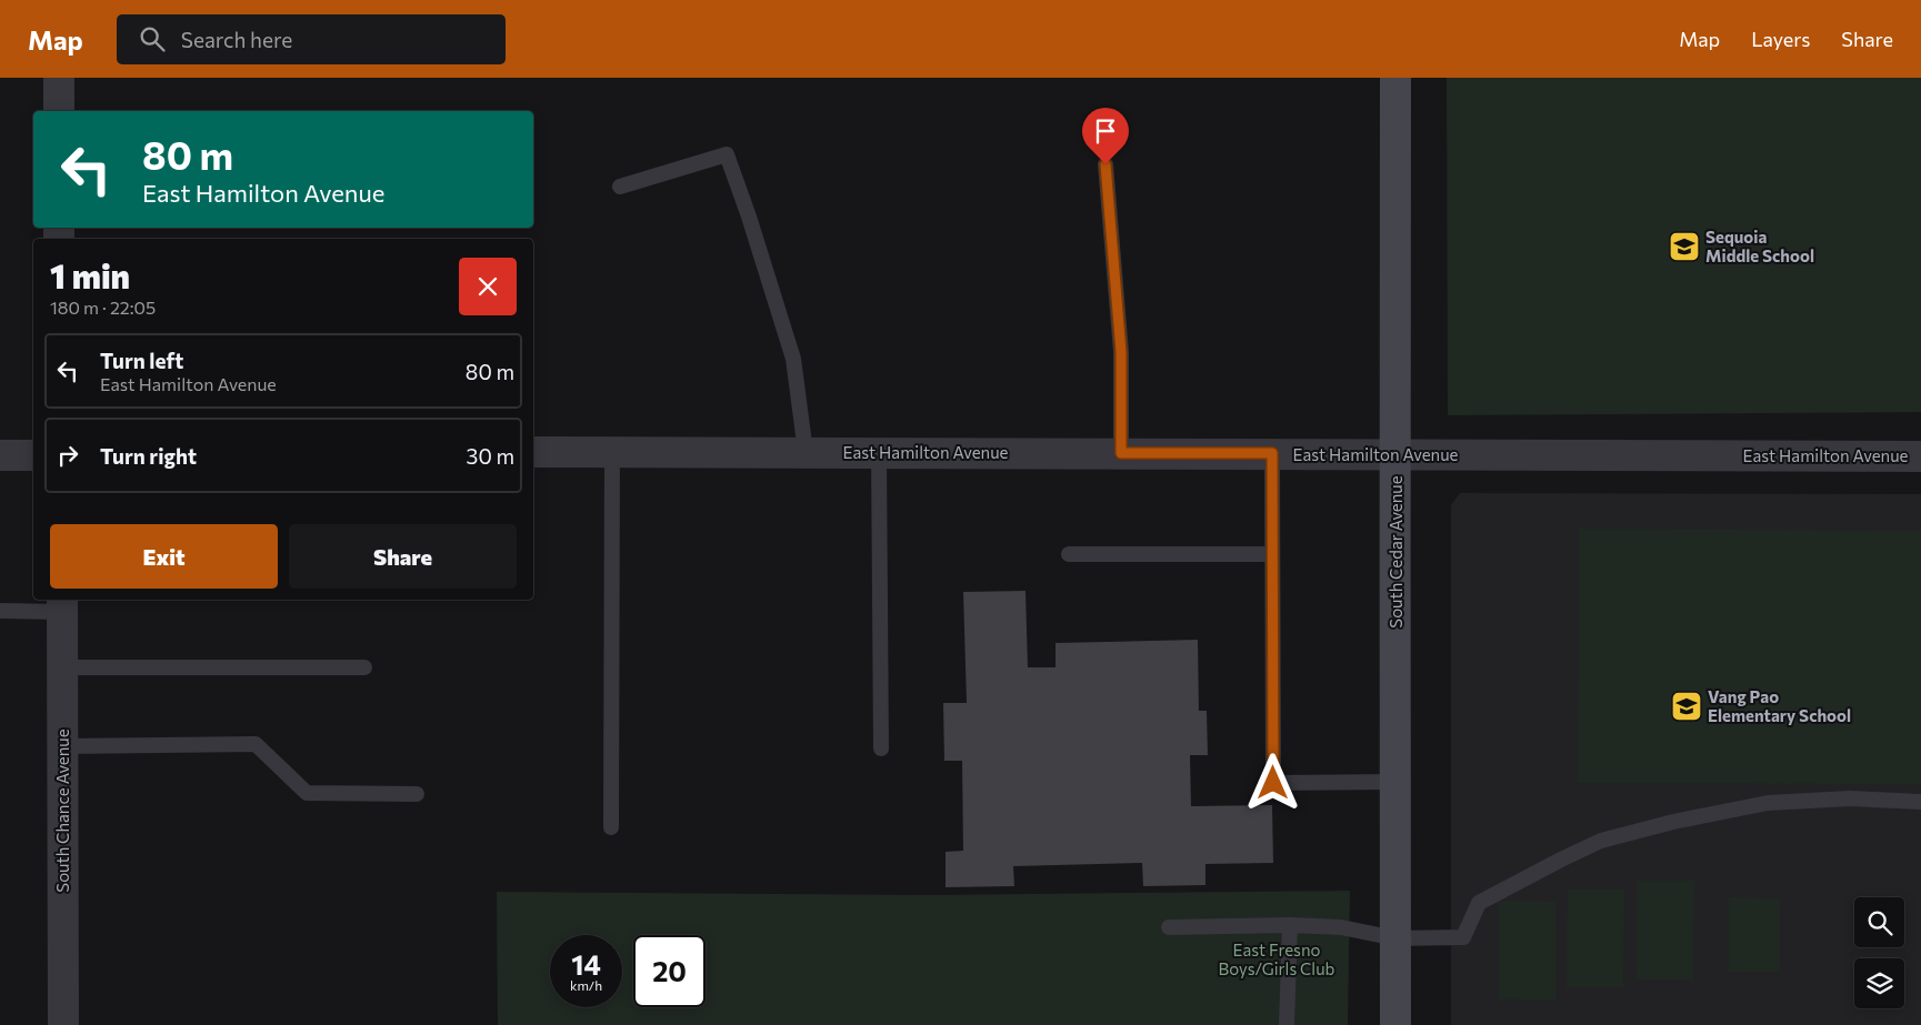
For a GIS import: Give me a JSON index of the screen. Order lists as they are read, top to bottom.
{
  "streets": {
    "main road": ["South Cedar Avenue"],
    "street": ["East Hamilton Avenue", "South Chance Avenue"]
  },
  "crossings": [
    ["East Hamilton Avenue", "South Cedar Avenue"]
  ],
  "parks": ["East Fresno Boys/Girls Club"],
  "places": {
    "school or university": ["Sequoia Middle School", "Vang Pao Elementary School"]
  },
  "page": {
    "header": "Map",
    "search": "Search here",
    "nav": ["Map", "Layers", "Share"],
    "turn": ["80 m", "East Hamilton Avenue"],
    "heading": ["1 min", "180 m · 22:05"],
    "list": [
      {
        "name": "Turn left",
        "note": "East Hamilton Avenue",
        "value": "80 m"
      },
      {
        "name": "Turn right",
        "value": "30 m"
      }
    ],
    "buttons": ["Exit", "Share"],
    "speed": "14 km/h",
    "limit": "20"
  }
}
